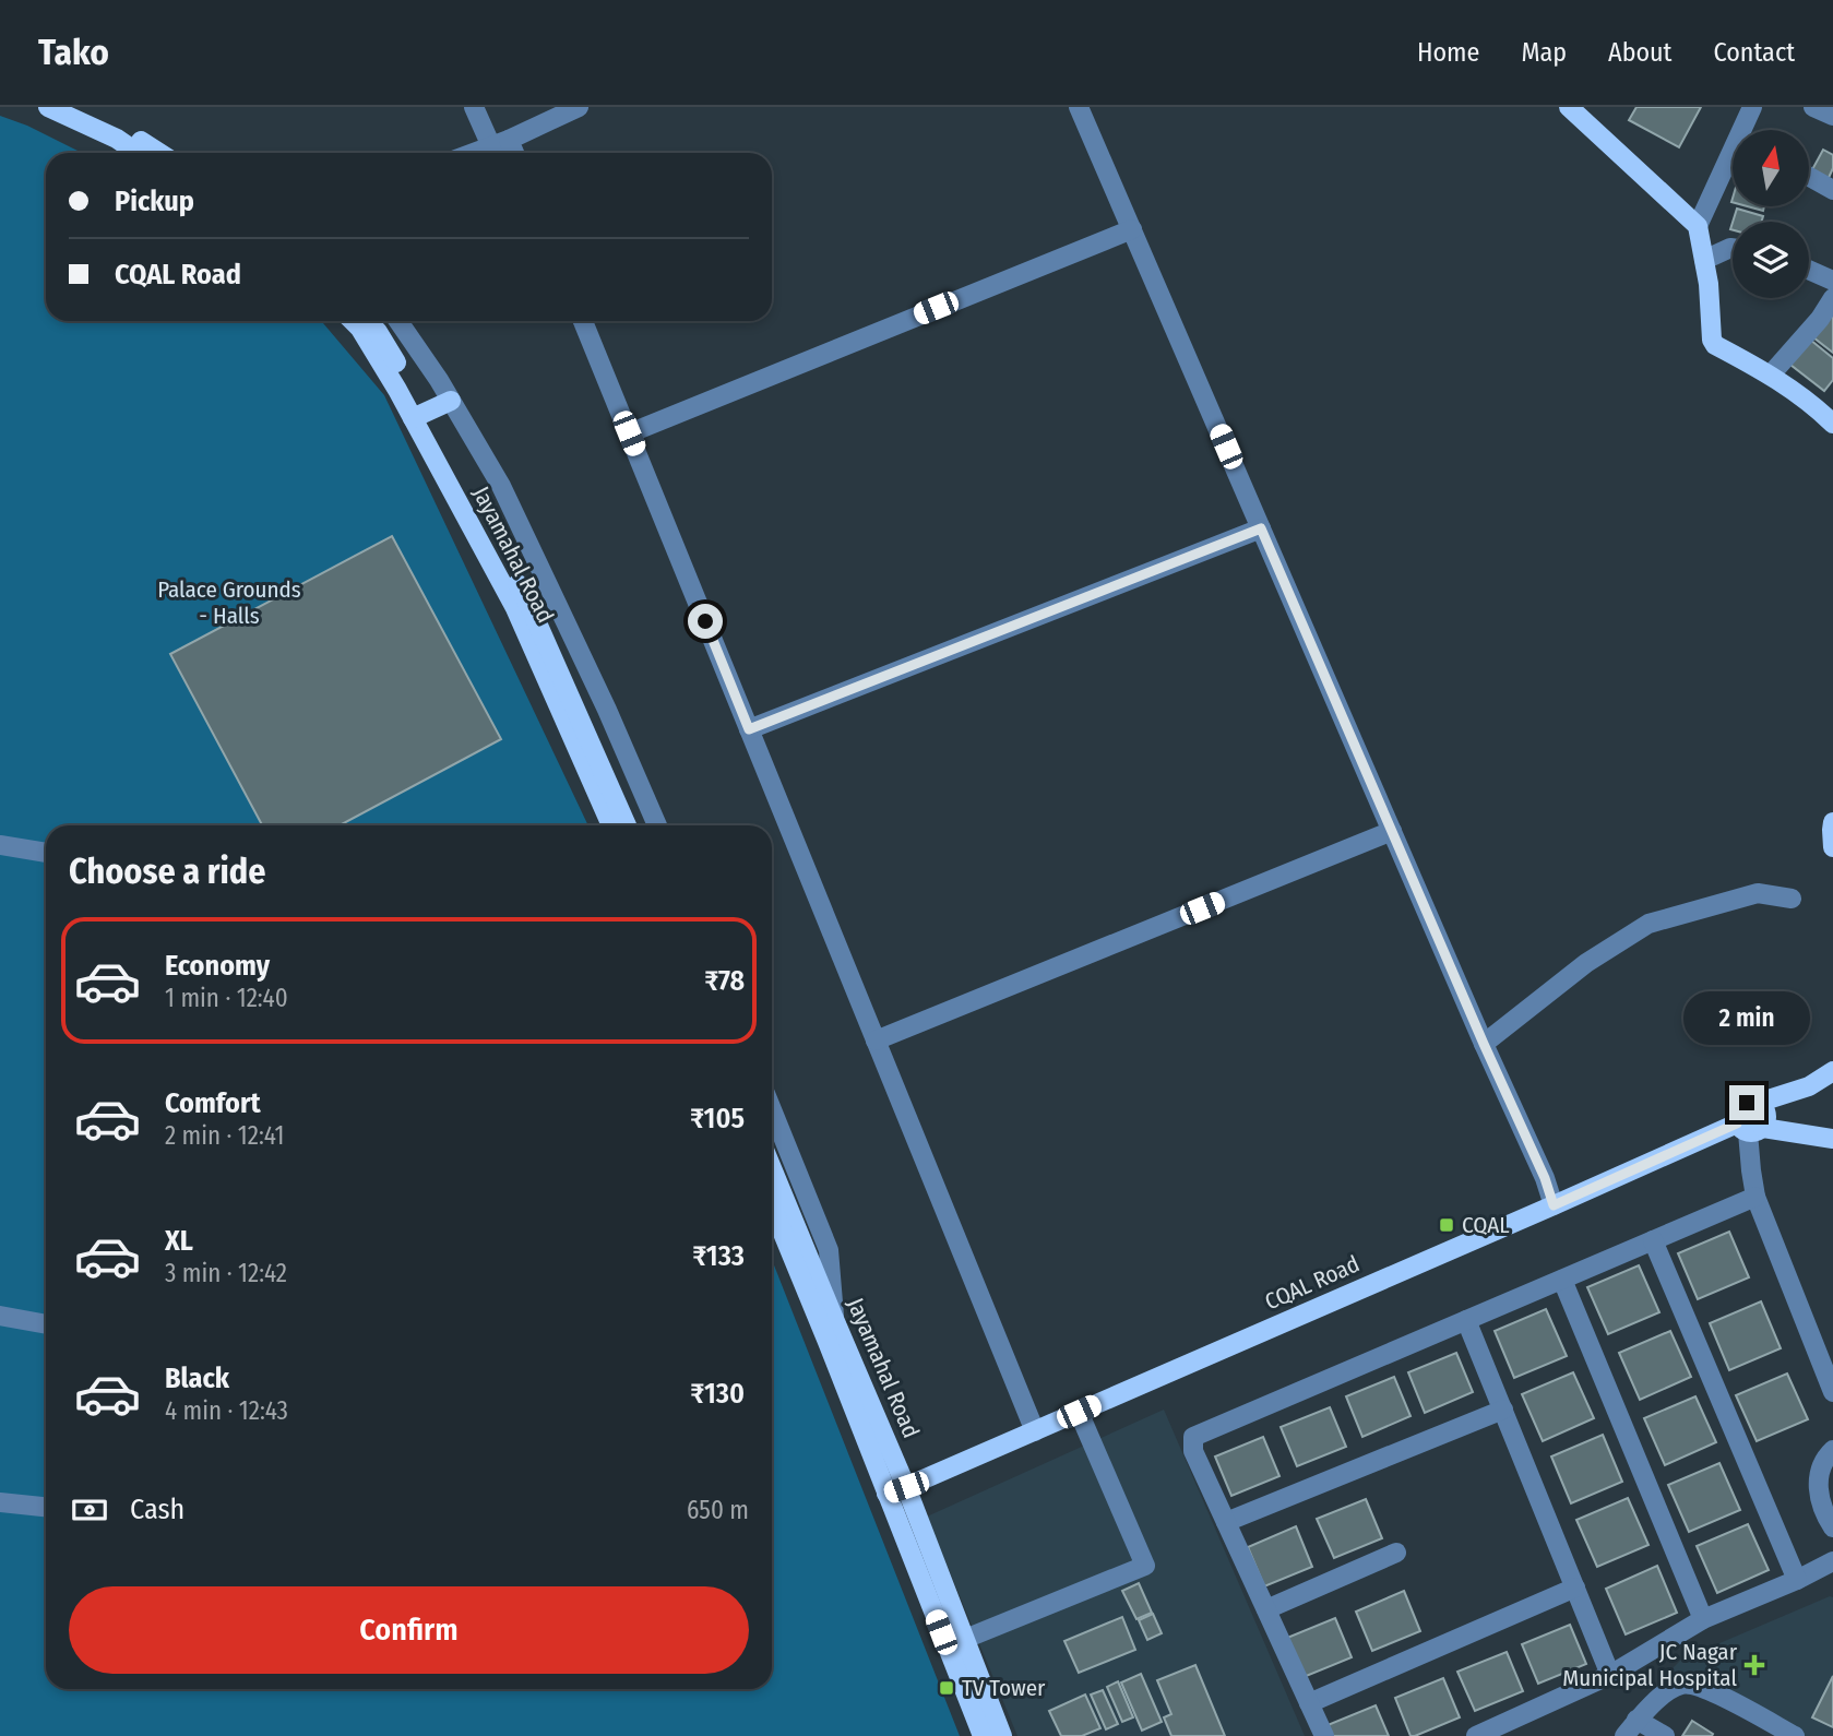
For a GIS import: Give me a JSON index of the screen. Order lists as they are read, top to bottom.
{
  "streets": {
    "main road": ["Jayamahal Road", "CQAL Road"]
  },
  "crossings": [
    ["Jayamahal Road", "CQAL Road"]
  ],
  "parks": ["Palace Grounds - Halls"],
  "places": {
    "transit": ["CQAL", "TV Tower"],
    "health": ["JC Nagar Municipal Hospital"]
  },
  "north": "top",
  "page": {
    "header": "Tako",
    "nav": [
      "Home",
      "Map",
      "About",
      "Contact"
    ],
    "banner": ["Pickup", "CQAL Road"],
    "heading": "Choose a ride",
    "list": [
      {
        "name": "Economy",
        "note": "1 min · 12:40",
        "value": "₹78"
      },
      {
        "name": "Comfort",
        "note": "2 min · 12:41",
        "value": "₹105"
      },
      {
        "name": "XL",
        "note": "3 min · 12:42",
        "value": "₹133"
      },
      {
        "name": "Black",
        "note": "4 min · 12:43",
        "value": "₹130"
      }
    ],
    "bubble": "2 min",
    "pay": ["Cash", "650 m"],
    "buttons": "Confirm"
  }
}
